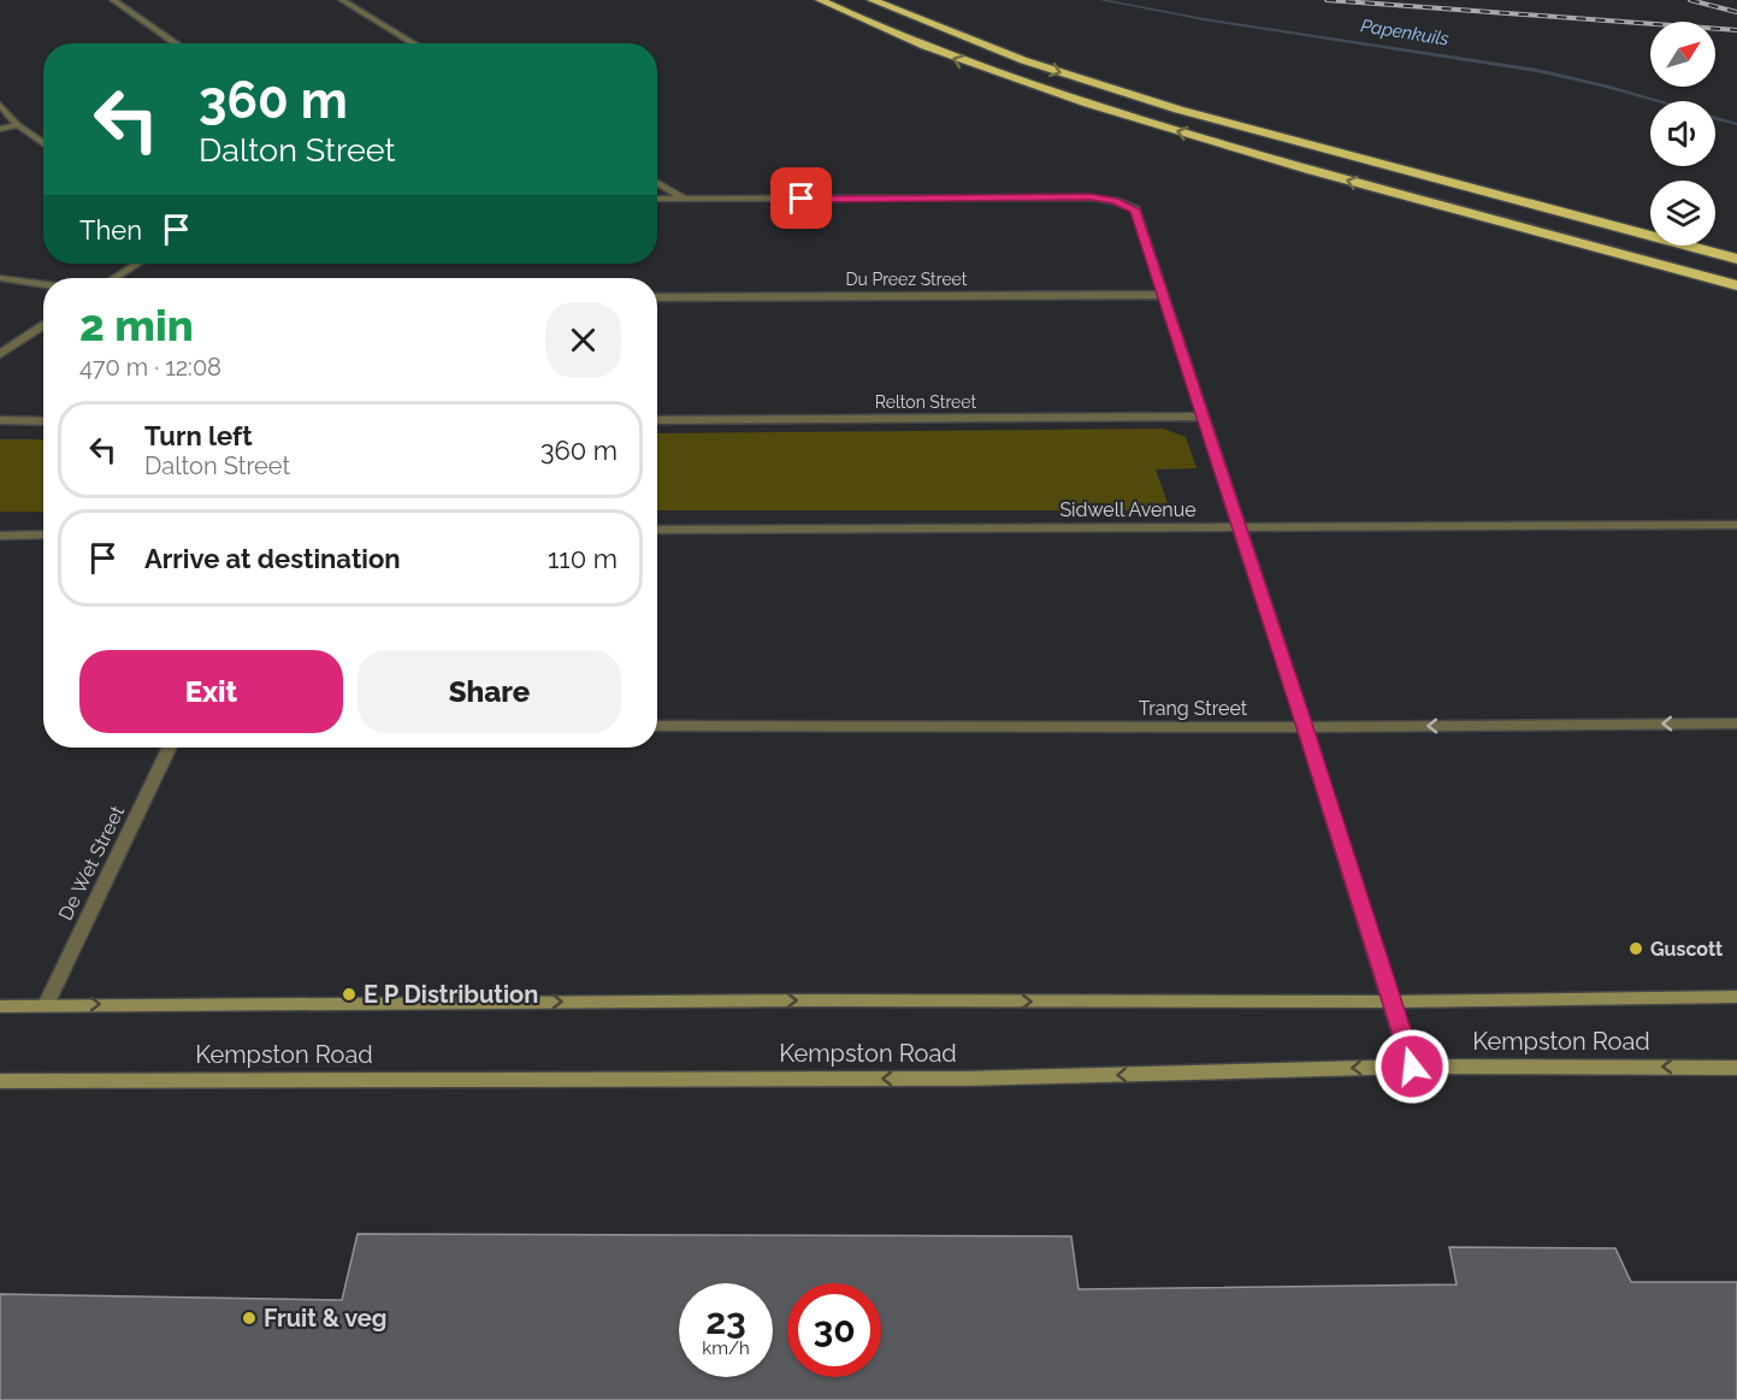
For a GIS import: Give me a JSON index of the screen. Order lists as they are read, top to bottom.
{
  "streets": {
    "main road": ["Kempston Road"],
    "street": [
      "Du Preez Street",
      "Relton Street",
      "Sidwell Avenue",
      "Trang Street",
      "De Wet Street"
    ]
  },
  "crossings": [
    ["De Wet Street", "Kempston Road"]
  ],
  "one_way": ["Trang Street"],
  "water": ["Papenkuils"],
  "places": ["Guscott", "E P Distribution", "Fruit & veg"],
  "north": "top right",
  "page": {
    "turn": ["360 m", "Dalton Street"],
    "then": "Then",
    "heading": ["2 min", "470 m · 12:08"],
    "list": [
      {
        "name": "Turn left",
        "note": "Dalton Street",
        "value": "360 m"
      },
      {
        "name": "Arrive at destination",
        "value": "110 m"
      }
    ],
    "buttons": ["Exit", "Share"],
    "speed": "23 km/h",
    "limit": "30"
  }
}
